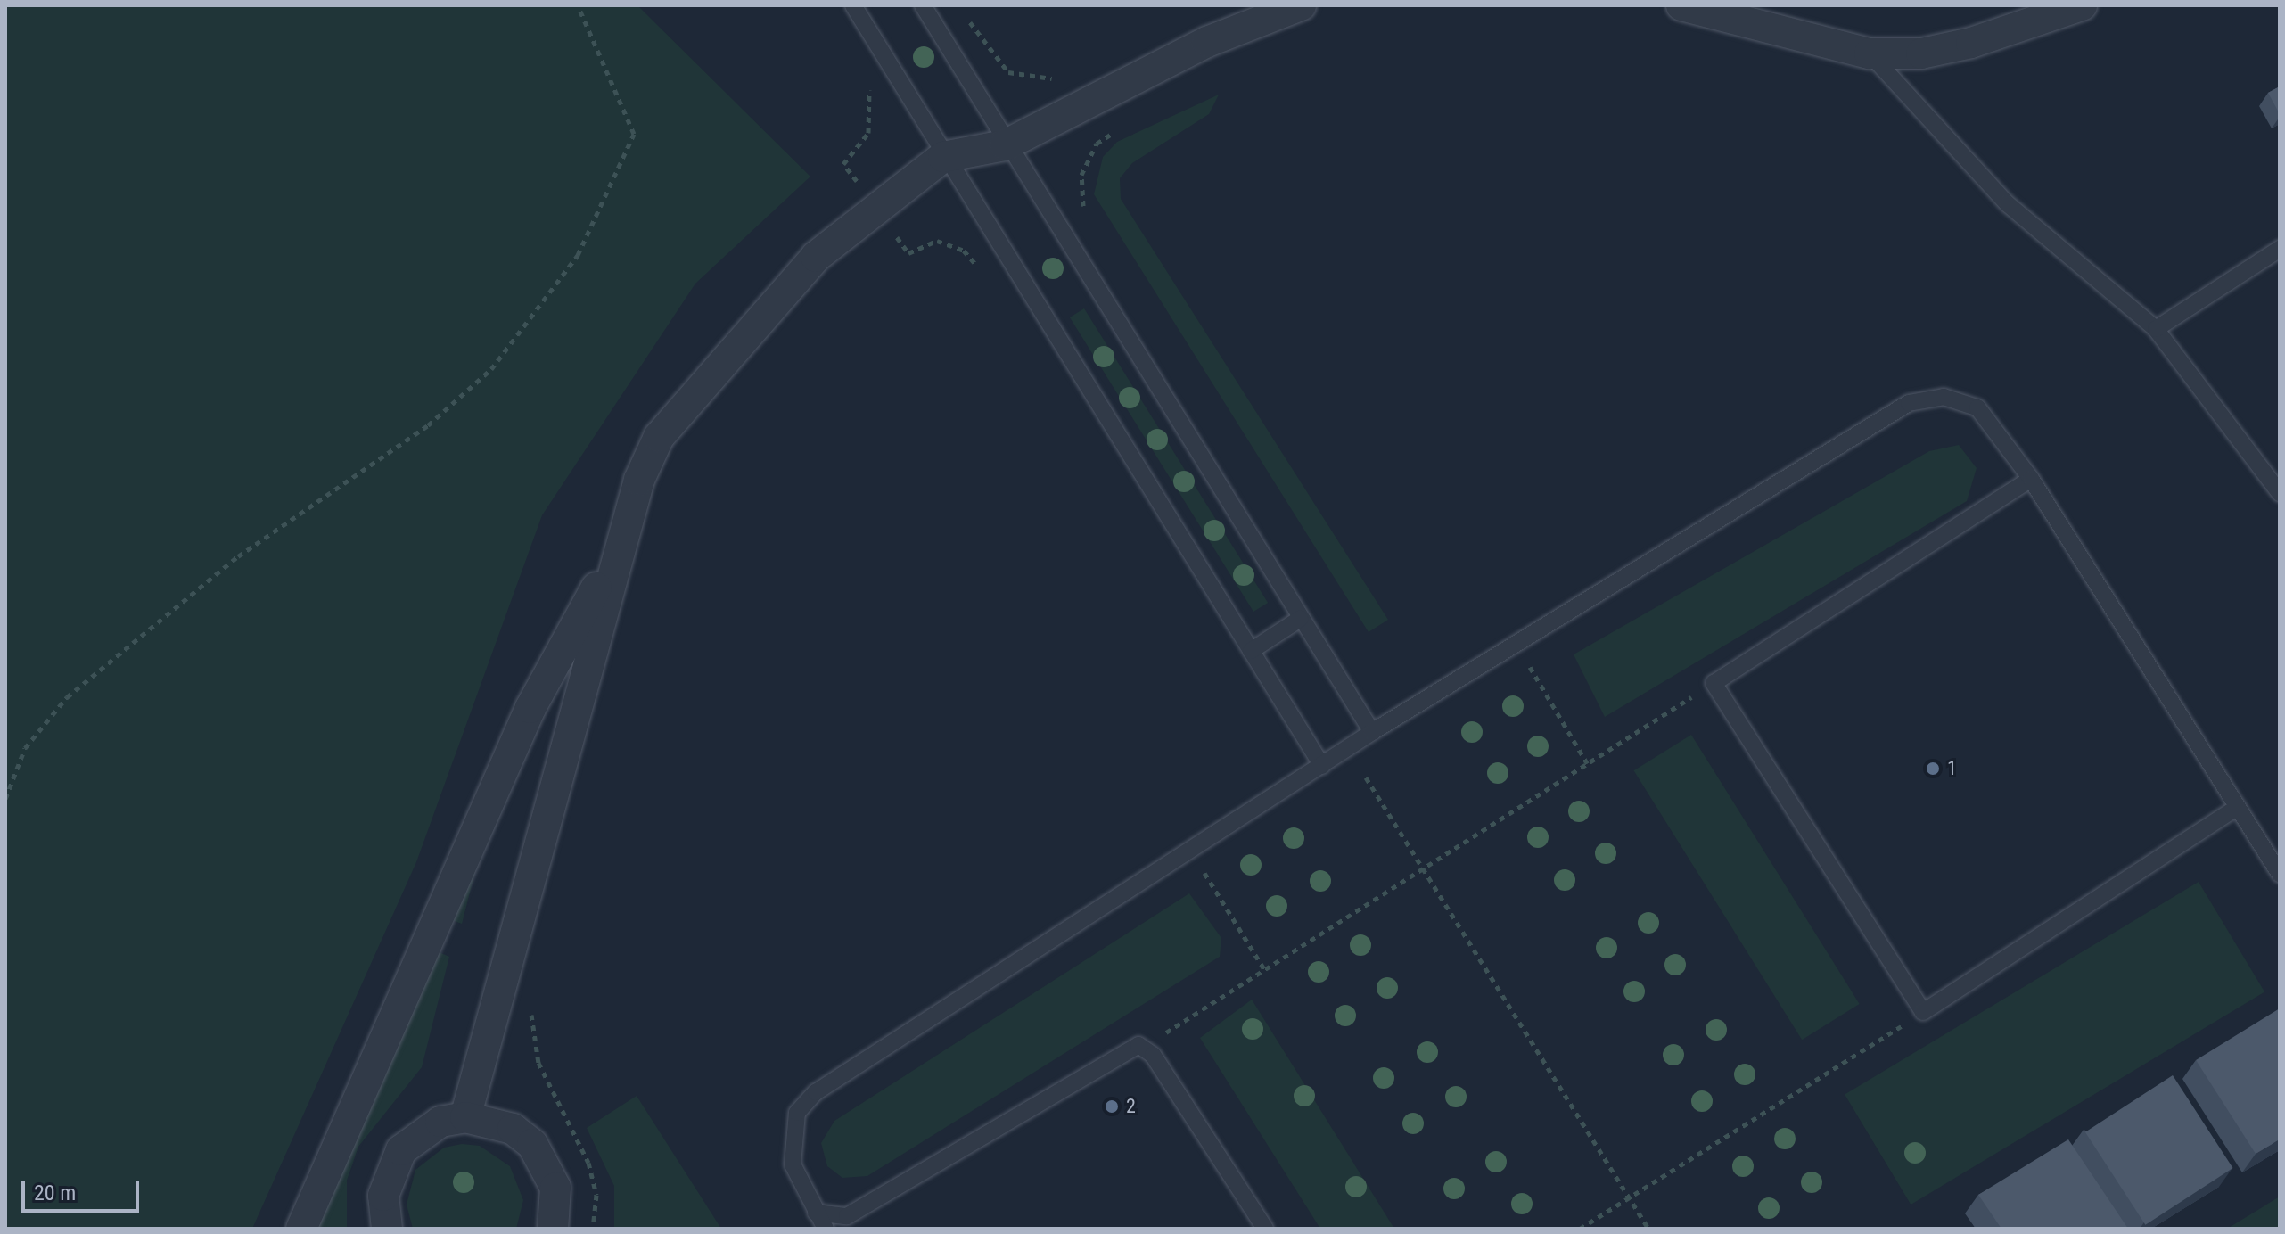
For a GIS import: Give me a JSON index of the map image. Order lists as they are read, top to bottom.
{
  "places": ["1", "2"],
  "scale_bar": "20 m"
}
